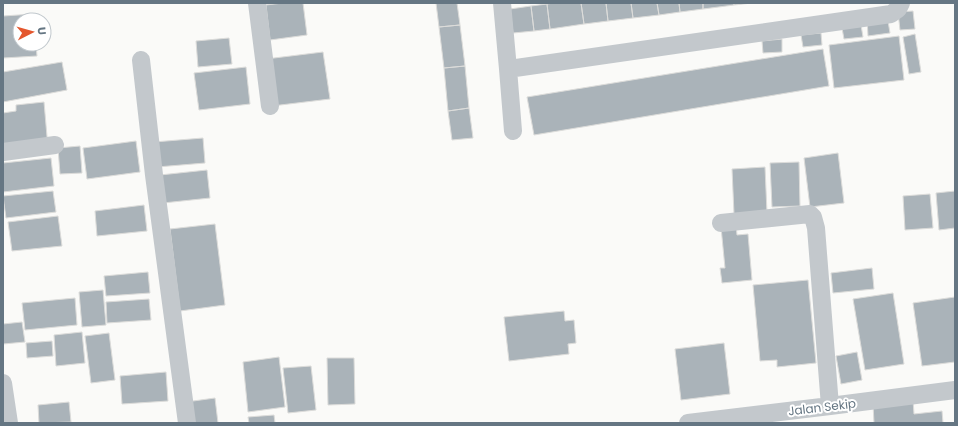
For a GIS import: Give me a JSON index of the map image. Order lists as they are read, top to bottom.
{
  "streets": {
    "street": ["Jalan Sekip"]
  },
  "north": "right"
}
